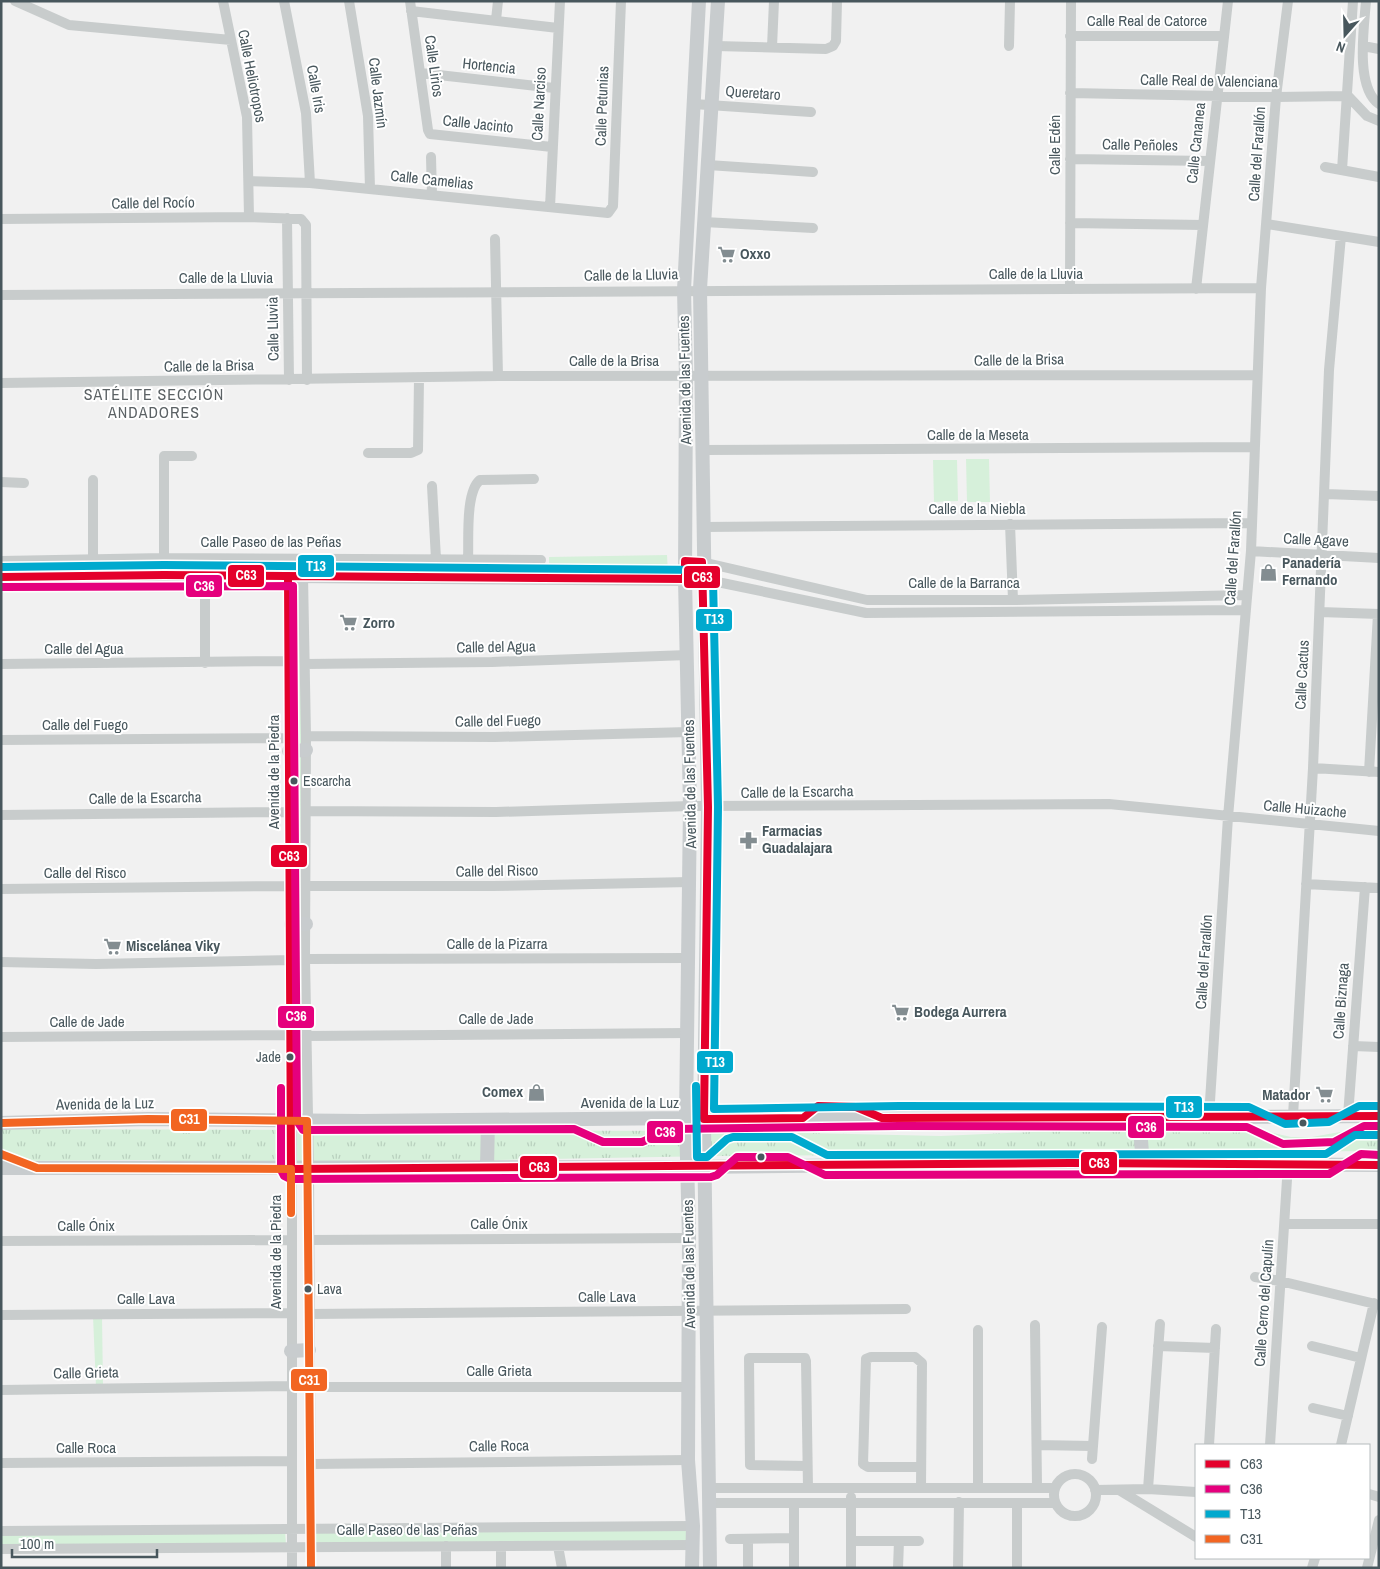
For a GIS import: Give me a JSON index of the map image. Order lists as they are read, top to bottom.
{
  "streets": {
    "main road": ["Avenida de las Fuentes", "Calle de la Barranca", "Avenida de la Luz"],
    "street": [
      "Calle Real de Catorce",
      "Calle Lirios",
      "Hortencia",
      "Calle Heliotropos",
      "Calle Real de Valenciana",
      "Calle Iris",
      "Calle Jazmín",
      "Queretaro",
      "Calle Narciso",
      "Calle Petunias",
      "Calle Jacinto",
      "Calle Cananea",
      "Calle Edén",
      "Calle Peñoles",
      "Calle del Farallón",
      "Calle Camelias",
      "Calle del Rocío",
      "Calle de la Lluvia",
      "Calle Lluvia",
      "Calle de la Brisa",
      "Calle de la Meseta",
      "Calle de la Niebla",
      "Calle Agave",
      "Calle Paseo de las Peñas",
      "Calle del Agua",
      "Calle Cactus",
      "Calle del Fuego",
      "Avenida de la Piedra",
      "Calle de la Escarcha",
      "Calle Huizache",
      "Calle del Risco",
      "Calle de la Pizarra",
      "Calle Biznaga",
      "Calle de Jade",
      "Calle Ónix",
      "Calle Lava",
      "Calle Cerro del Capulín",
      "Calle Grieta",
      "Calle Roca"
    ]
  },
  "crossings": [
    ["Calle Real de Catorce", "Calle Cananea"],
    ["Calle Real de Catorce", "Calle Edén"],
    ["Calle Lirios", "Hortencia"],
    ["Calle Lirios", "Calle Jacinto"],
    ["Hortencia", "Calle Narciso"],
    ["Calle Heliotropos", "Calle Camelias"],
    ["Calle Heliotropos", "Calle del Rocío"],
    ["Calle Real de Valenciana", "Calle Cananea"],
    ["Calle Real de Valenciana", "Calle Edén"],
    ["Calle Real de Valenciana", "Calle del Farallón"],
    ["Calle Iris", "Calle Camelias"],
    ["Calle Jazmín", "Calle Camelias"],
    ["Queretaro", "Avenida de las Fuentes"],
    ["Calle Narciso", "Calle Jacinto"],
    ["Calle Narciso", "Calle Camelias"],
    ["Calle Petunias", "Calle Camelias"],
    ["Calle Cananea", "Calle Peñoles"],
    ["Calle Cananea", "Calle de la Lluvia"],
    ["Calle Edén", "Calle Peñoles"],
    ["Calle Edén", "Calle de la Lluvia"],
    ["Calle del Farallón", "Calle de la Lluvia"],
    ["Calle del Farallón", "Calle de la Brisa"],
    ["Calle del Farallón", "Calle de la Meseta"],
    ["Calle del Farallón", "Calle de la Niebla"],
    ["Calle del Farallón", "Calle Agave"],
    ["Calle del Farallón", "Calle de la Barranca"],
    ["Calle del Farallón", "Calle de la Escarcha"],
    ["Calle del Farallón", "Calle Huizache"],
    ["Calle del Farallón", "Avenida de la Luz"],
    ["Calle del Rocío", "Calle de la Lluvia"],
    ["Calle del Rocío", "Calle Lluvia"],
    ["Calle de la Lluvia", "Calle Lluvia"],
    ["Calle de la Lluvia", "Avenida de las Fuentes"],
    ["Calle Lluvia", "Calle de la Brisa"],
    ["Calle de la Brisa", "Avenida de las Fuentes"],
    ["Avenida de las Fuentes", "Calle de la Meseta"],
    ["Avenida de las Fuentes", "Calle de la Niebla"],
    ["Avenida de las Fuentes", "Calle Paseo de las Peñas"],
    ["Avenida de las Fuentes", "Calle de la Barranca"],
    ["Avenida de las Fuentes", "Calle del Agua"],
    ["Avenida de las Fuentes", "Calle del Fuego"],
    ["Avenida de las Fuentes", "Calle de la Escarcha"],
    ["Avenida de las Fuentes", "Calle del Risco"],
    ["Avenida de las Fuentes", "Calle de la Pizarra"],
    ["Avenida de las Fuentes", "Calle de Jade"],
    ["Avenida de las Fuentes", "Avenida de la Luz"],
    ["Avenida de las Fuentes", "Calle Ónix"],
    ["Avenida de las Fuentes", "Calle Lava"],
    ["Avenida de las Fuentes", "Calle Grieta"],
    ["Avenida de las Fuentes", "Calle Roca"],
    ["Calle Agave", "Calle Cactus"],
    ["Calle Paseo de las Peñas", "Avenida de la Piedra"],
    ["Calle del Agua", "Avenida de la Piedra"],
    ["Calle Cactus", "Calle Huizache"],
    ["Calle Cactus", "Avenida de la Luz"],
    ["Calle del Fuego", "Avenida de la Piedra"],
    ["Avenida de la Piedra", "Calle de la Escarcha"],
    ["Avenida de la Piedra", "Calle del Risco"],
    ["Avenida de la Piedra", "Calle de Jade"],
    ["Avenida de la Piedra", "Avenida de la Luz"],
    ["Avenida de la Piedra", "Calle Ónix"],
    ["Avenida de la Piedra", "Calle Lava"],
    ["Avenida de la Piedra", "Calle Grieta"],
    ["Avenida de la Piedra", "Calle Roca"],
    ["Calle de la Escarcha", "Calle Huizache"],
    ["Calle Biznaga", "Avenida de la Luz"]
  ],
  "districts": ["SATÉLITE SECCIÓN ANDADORES"],
  "places": {
    "supermarket": [
      "Oxxo",
      "Zorro",
      "Miscelánea Viky",
      "Bodega Aurrera",
      "Matador"
    ],
    "shop": ["Panadería Fernando", "Comex"],
    "other": ["Escarcha", "Jade", "Lava"],
    "pharmacy": ["Farmacias Guadalajara"]
  },
  "lines": [
    "transit line C63",
    "transit line T13",
    "transit line C36",
    "transit line C31"
  ],
  "legend": [
    "C63",
    "C36",
    "T13",
    "C31"
  ],
  "scale_bar": "100 m",
  "north": "bottom"
}
